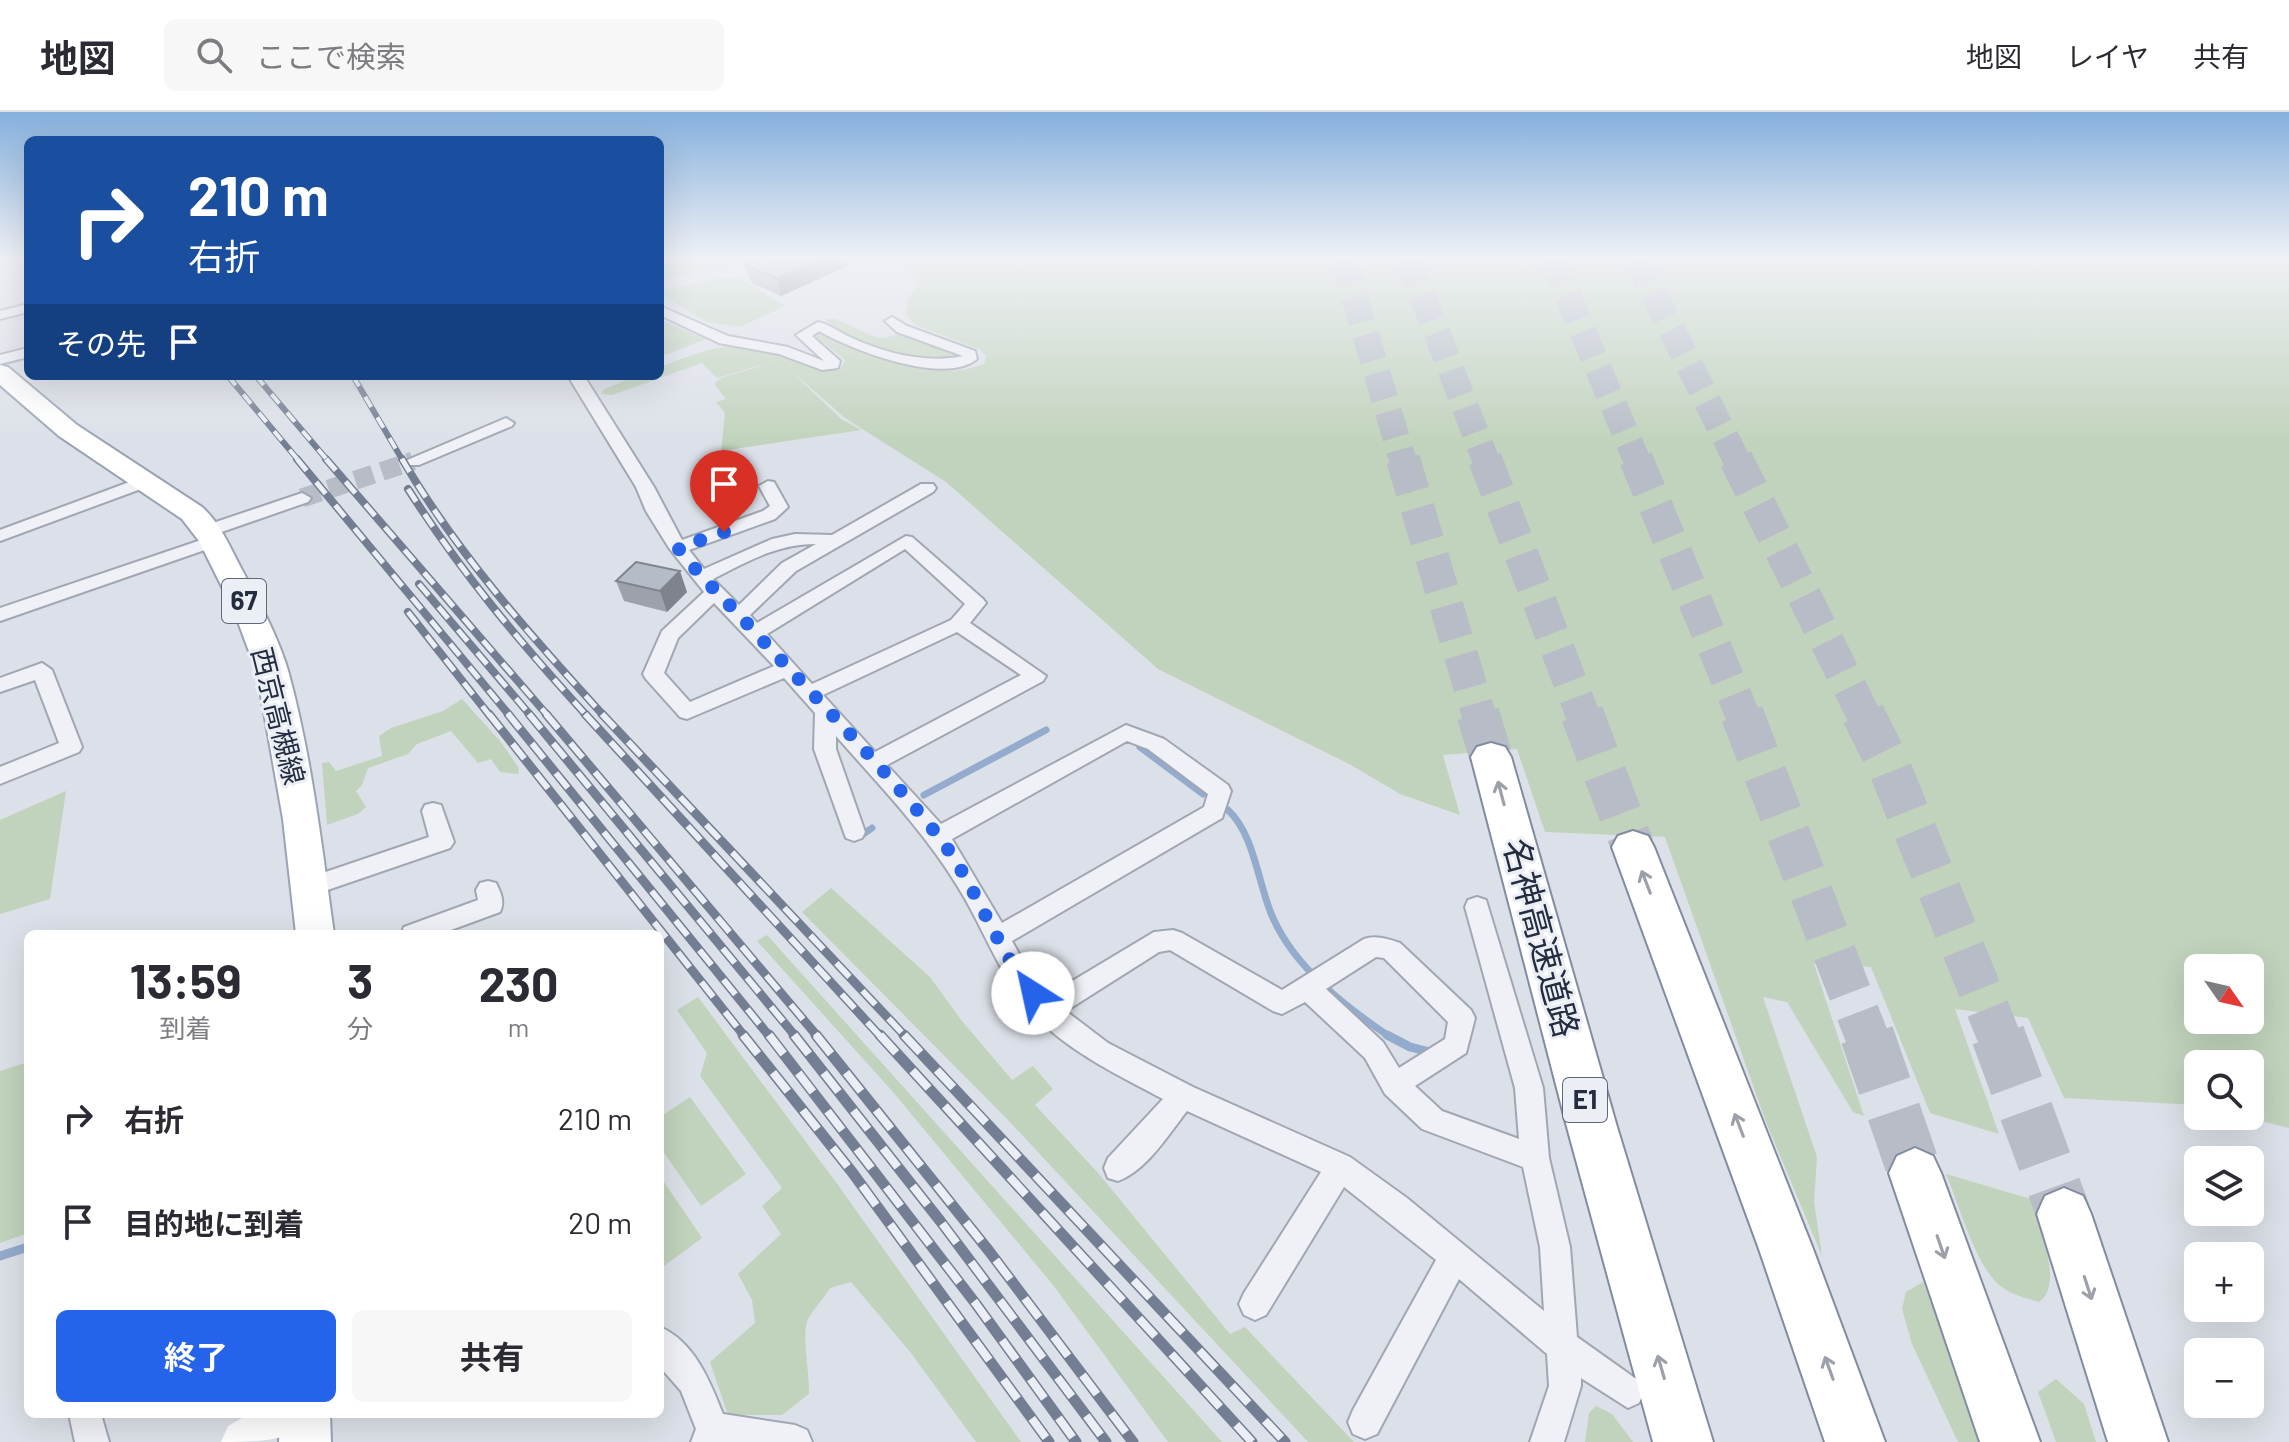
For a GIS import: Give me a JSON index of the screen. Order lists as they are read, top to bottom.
{
  "streets": {
    "highway": ["名神高速道路", "E1"],
    "main road": ["67", "西京高槻線"]
  },
  "north": "bottom right",
  "page": {
    "header": "地図",
    "search": "ここで検索",
    "nav": ["地図", "レイヤ", "共有"],
    "turn": ["210 m", "右折"],
    "then": "その先",
    "eta": [
      "13:59",
      "到着",
      "3",
      "分",
      "230",
      "m"
    ],
    "map_buttons": ["+", "−"],
    "list": [
      {
        "name": "右折",
        "value": "210 m"
      },
      {
        "name": "目的地に到着",
        "value": "20 m"
      }
    ],
    "buttons": ["終了", "共有"]
  }
}
